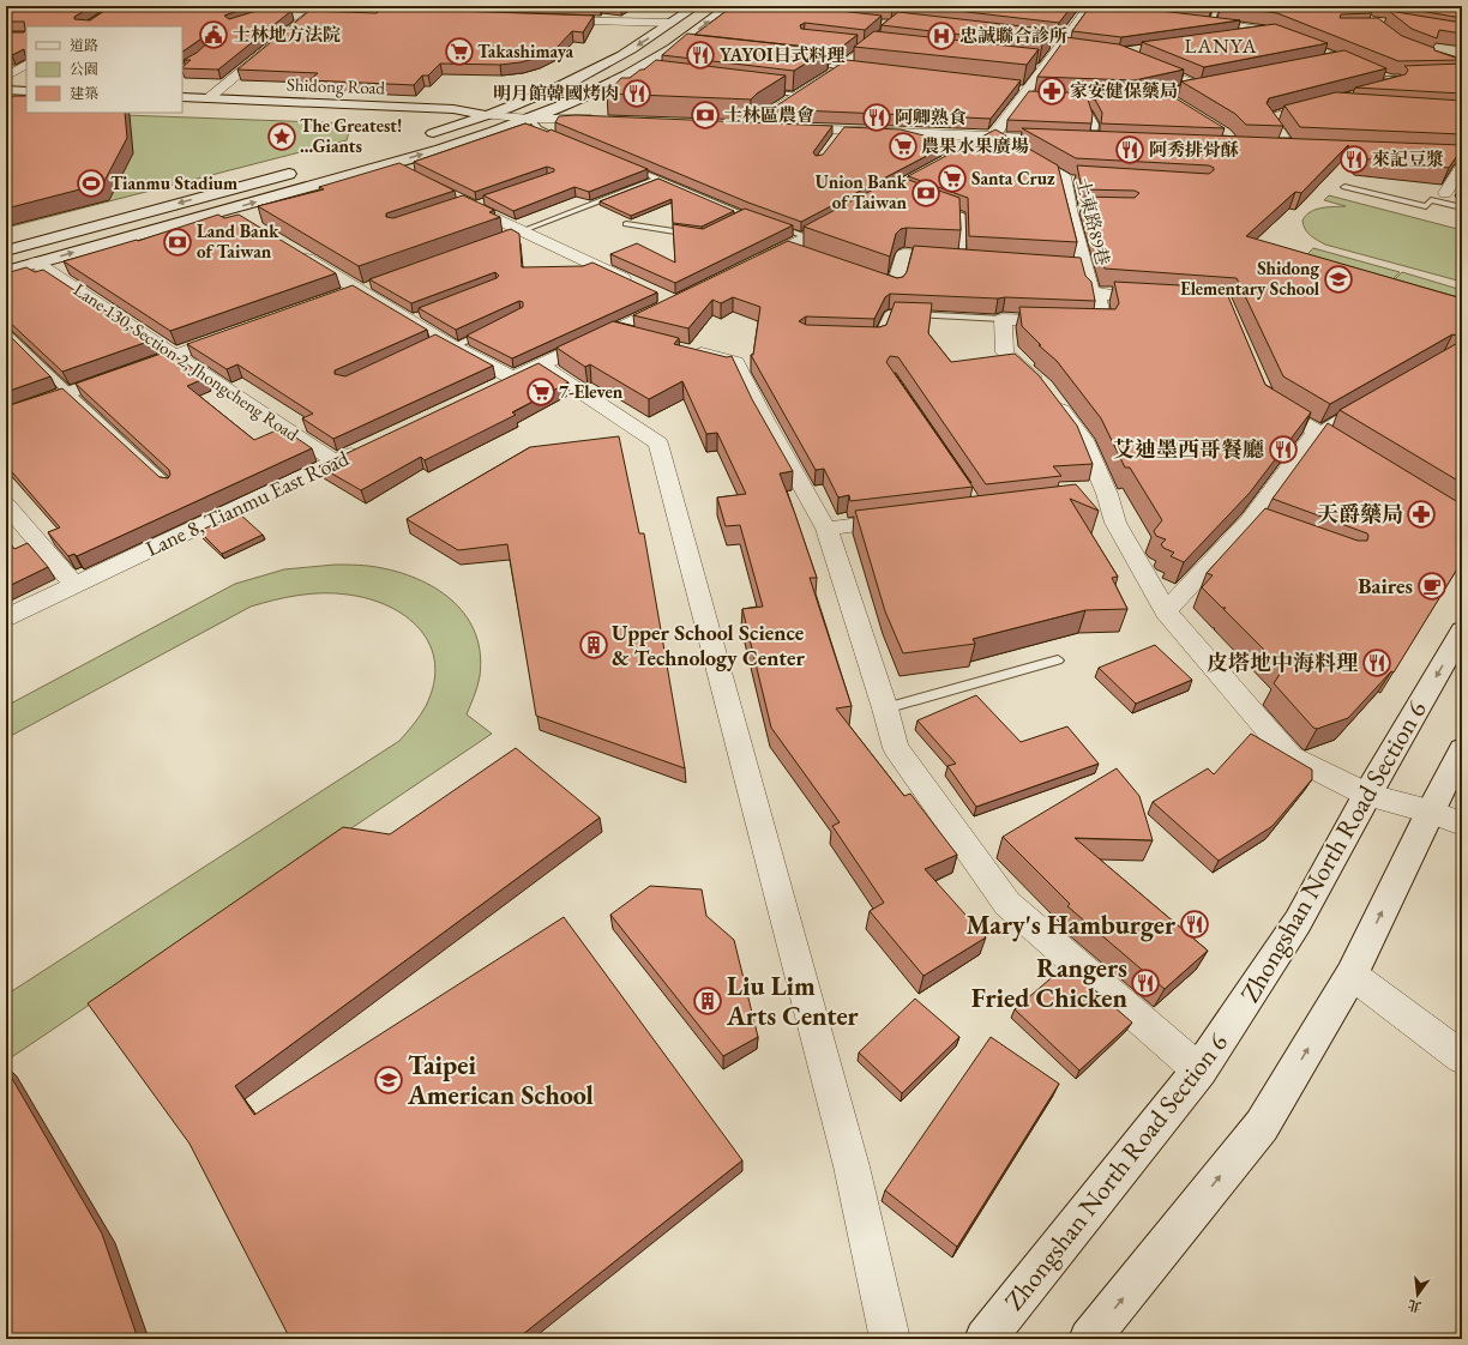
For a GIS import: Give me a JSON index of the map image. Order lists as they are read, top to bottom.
{
  "streets": {
    "street": [
      "Shidong Road",
      "士東路89巷",
      "Lane 130, Section 2, Jhongcheng Road",
      "Lane 8, Tianmu East Road",
      "Zhongshan North Road Section 6"
    ]
  },
  "crossings": [
    ["Lane 130, Section 2, Jhongcheng Road", "Lane 8, Tianmu East Road"]
  ],
  "districts": ["LANYA"],
  "places": {
    "public building": ["士林地方法院"],
    "hospital": ["忠誠聯合診所"],
    "supermarket": [
      "Takashimaya",
      "農果水果廣場",
      "Santa Cruz",
      "7-Eleven"
    ],
    "restaurant": [
      "YAYOI日式料理",
      "明月館韓國烤肉",
      "阿卿熟食",
      "阿秀排骨酥",
      "來記豆漿",
      "艾迪墨西哥餐廳",
      "皮塔地中海料理",
      "Mary's Hamburger",
      "Rangers Fried Chicken"
    ],
    "pharmacy": ["家安健保藥局", "天爵藥局"],
    "bank": ["士林區農會", "Union Bank of Taiwan", "Land Bank of Taiwan"],
    "place": ["The Greatest! ...Giants"],
    "sports": ["Tianmu Stadium"],
    "school or university": ["Shidong Elementary School", "Taipei American School"],
    "cafe": ["Baires"],
    "building": ["Upper School Science & Technology Center", "Liu Lim Arts Center"]
  },
  "legend": ["道路", "公園", "建築"],
  "north": "bottom"
}
